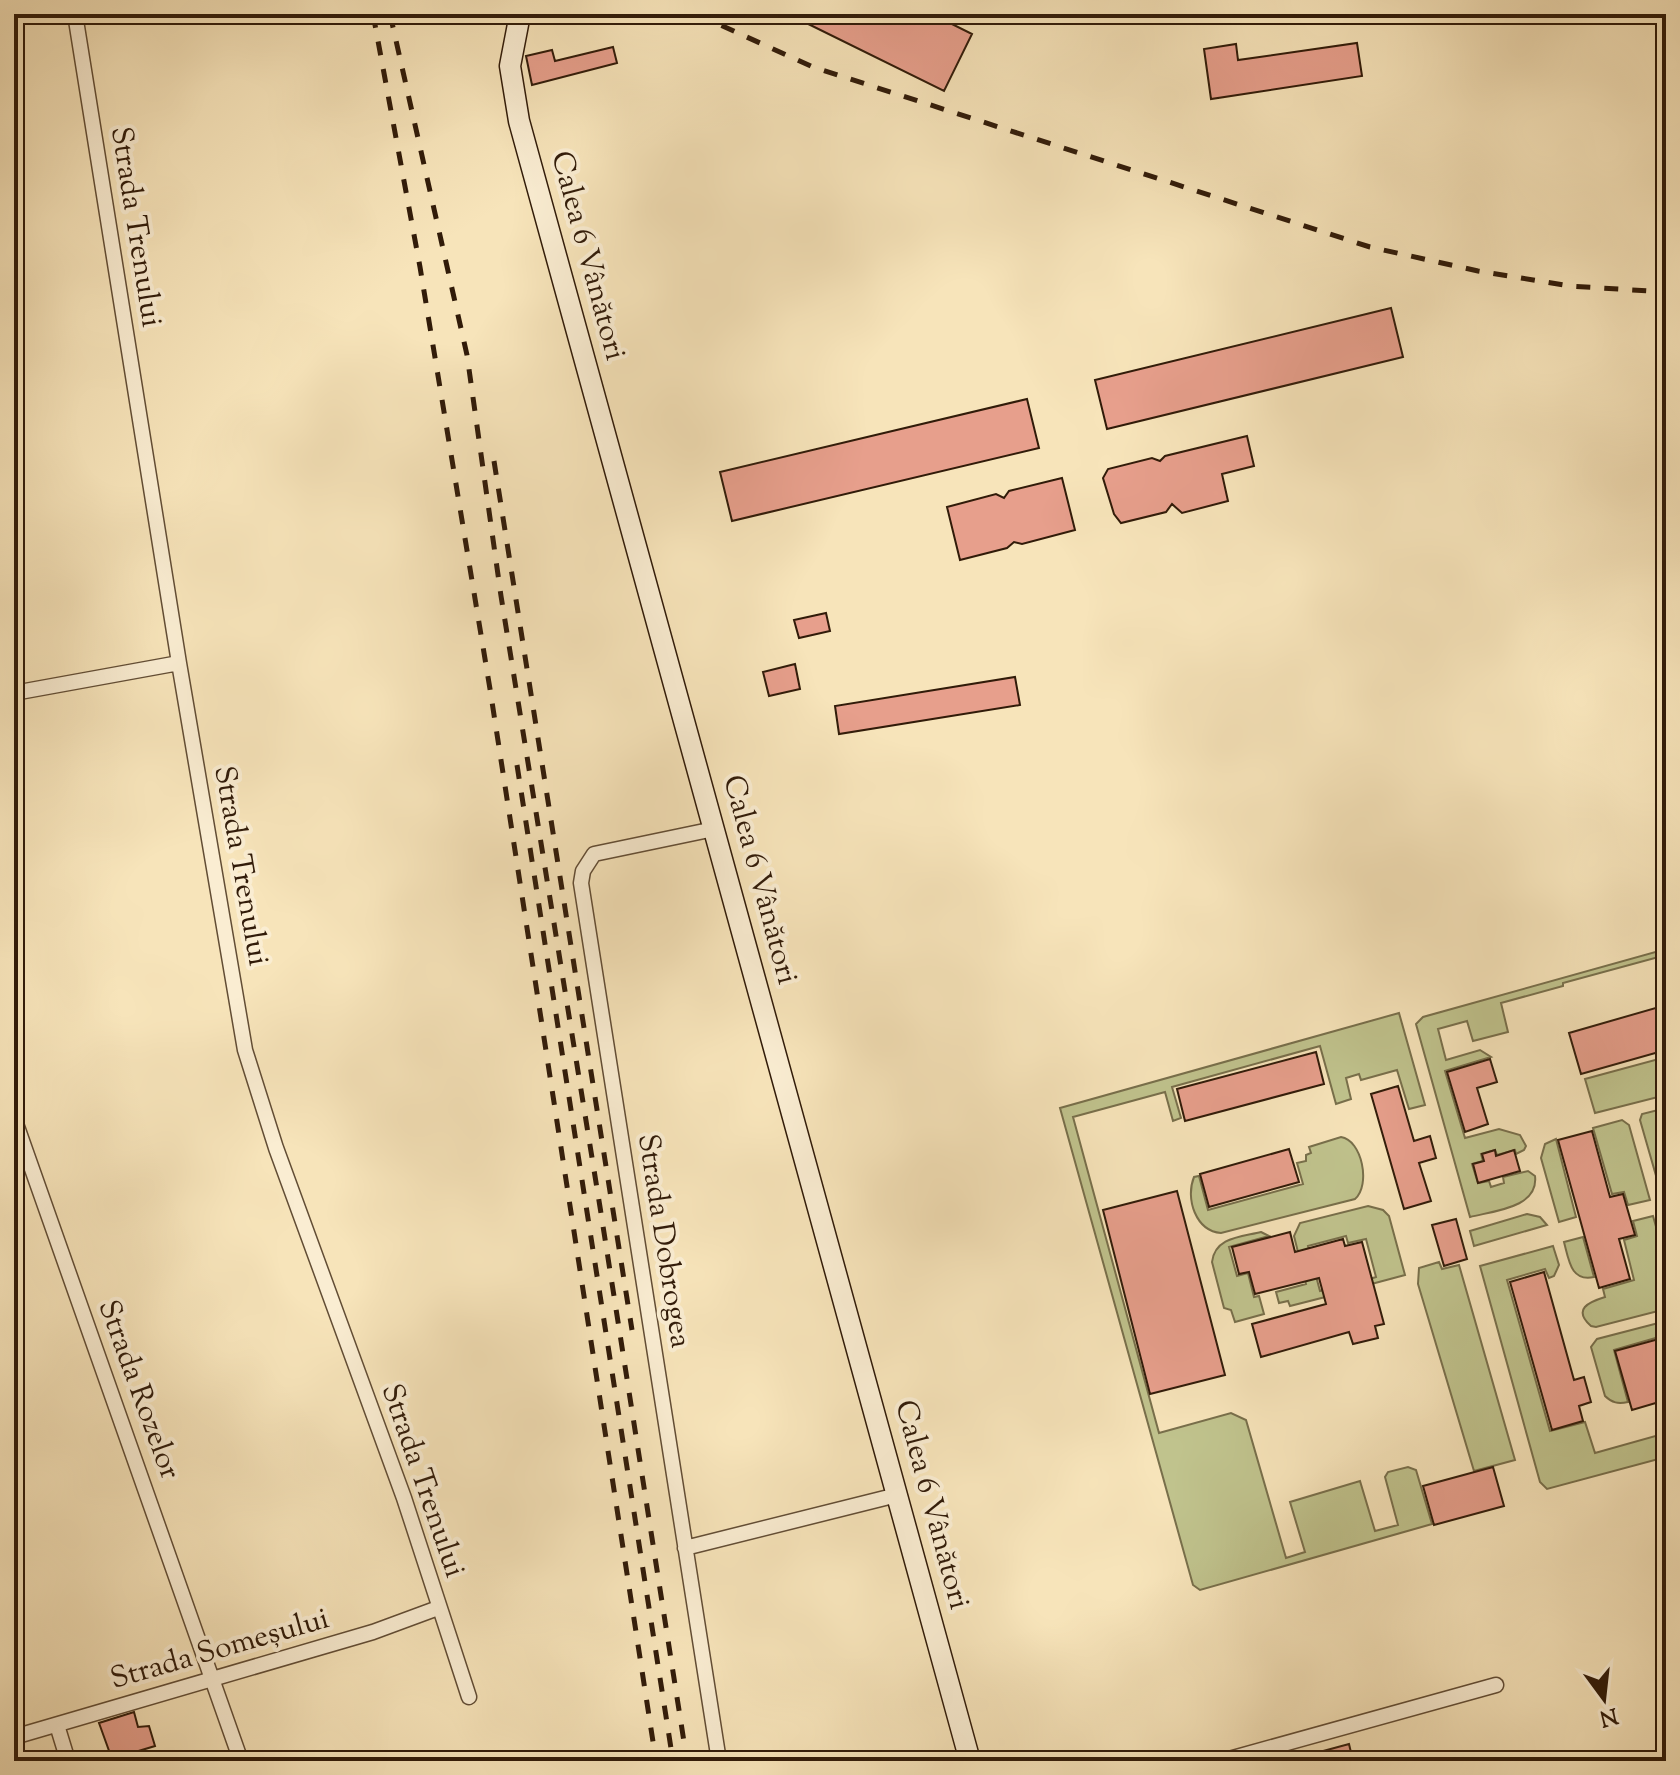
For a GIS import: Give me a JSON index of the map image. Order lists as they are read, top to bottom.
{
  "streets": {
    "main road": ["Calea 6 Vânători"],
    "street": [
      "Strada Trenului",
      "Strada Dobrogea",
      "Strada Rozelor",
      "Strada Someșului"
    ]
  },
  "crossings": [
    ["Strada Trenului", "Strada Someșului"],
    ["Calea 6 Vânători", "Strada Dobrogea"],
    ["Strada Rozelor", "Strada Someșului"]
  ],
  "north": "bottom"
}
